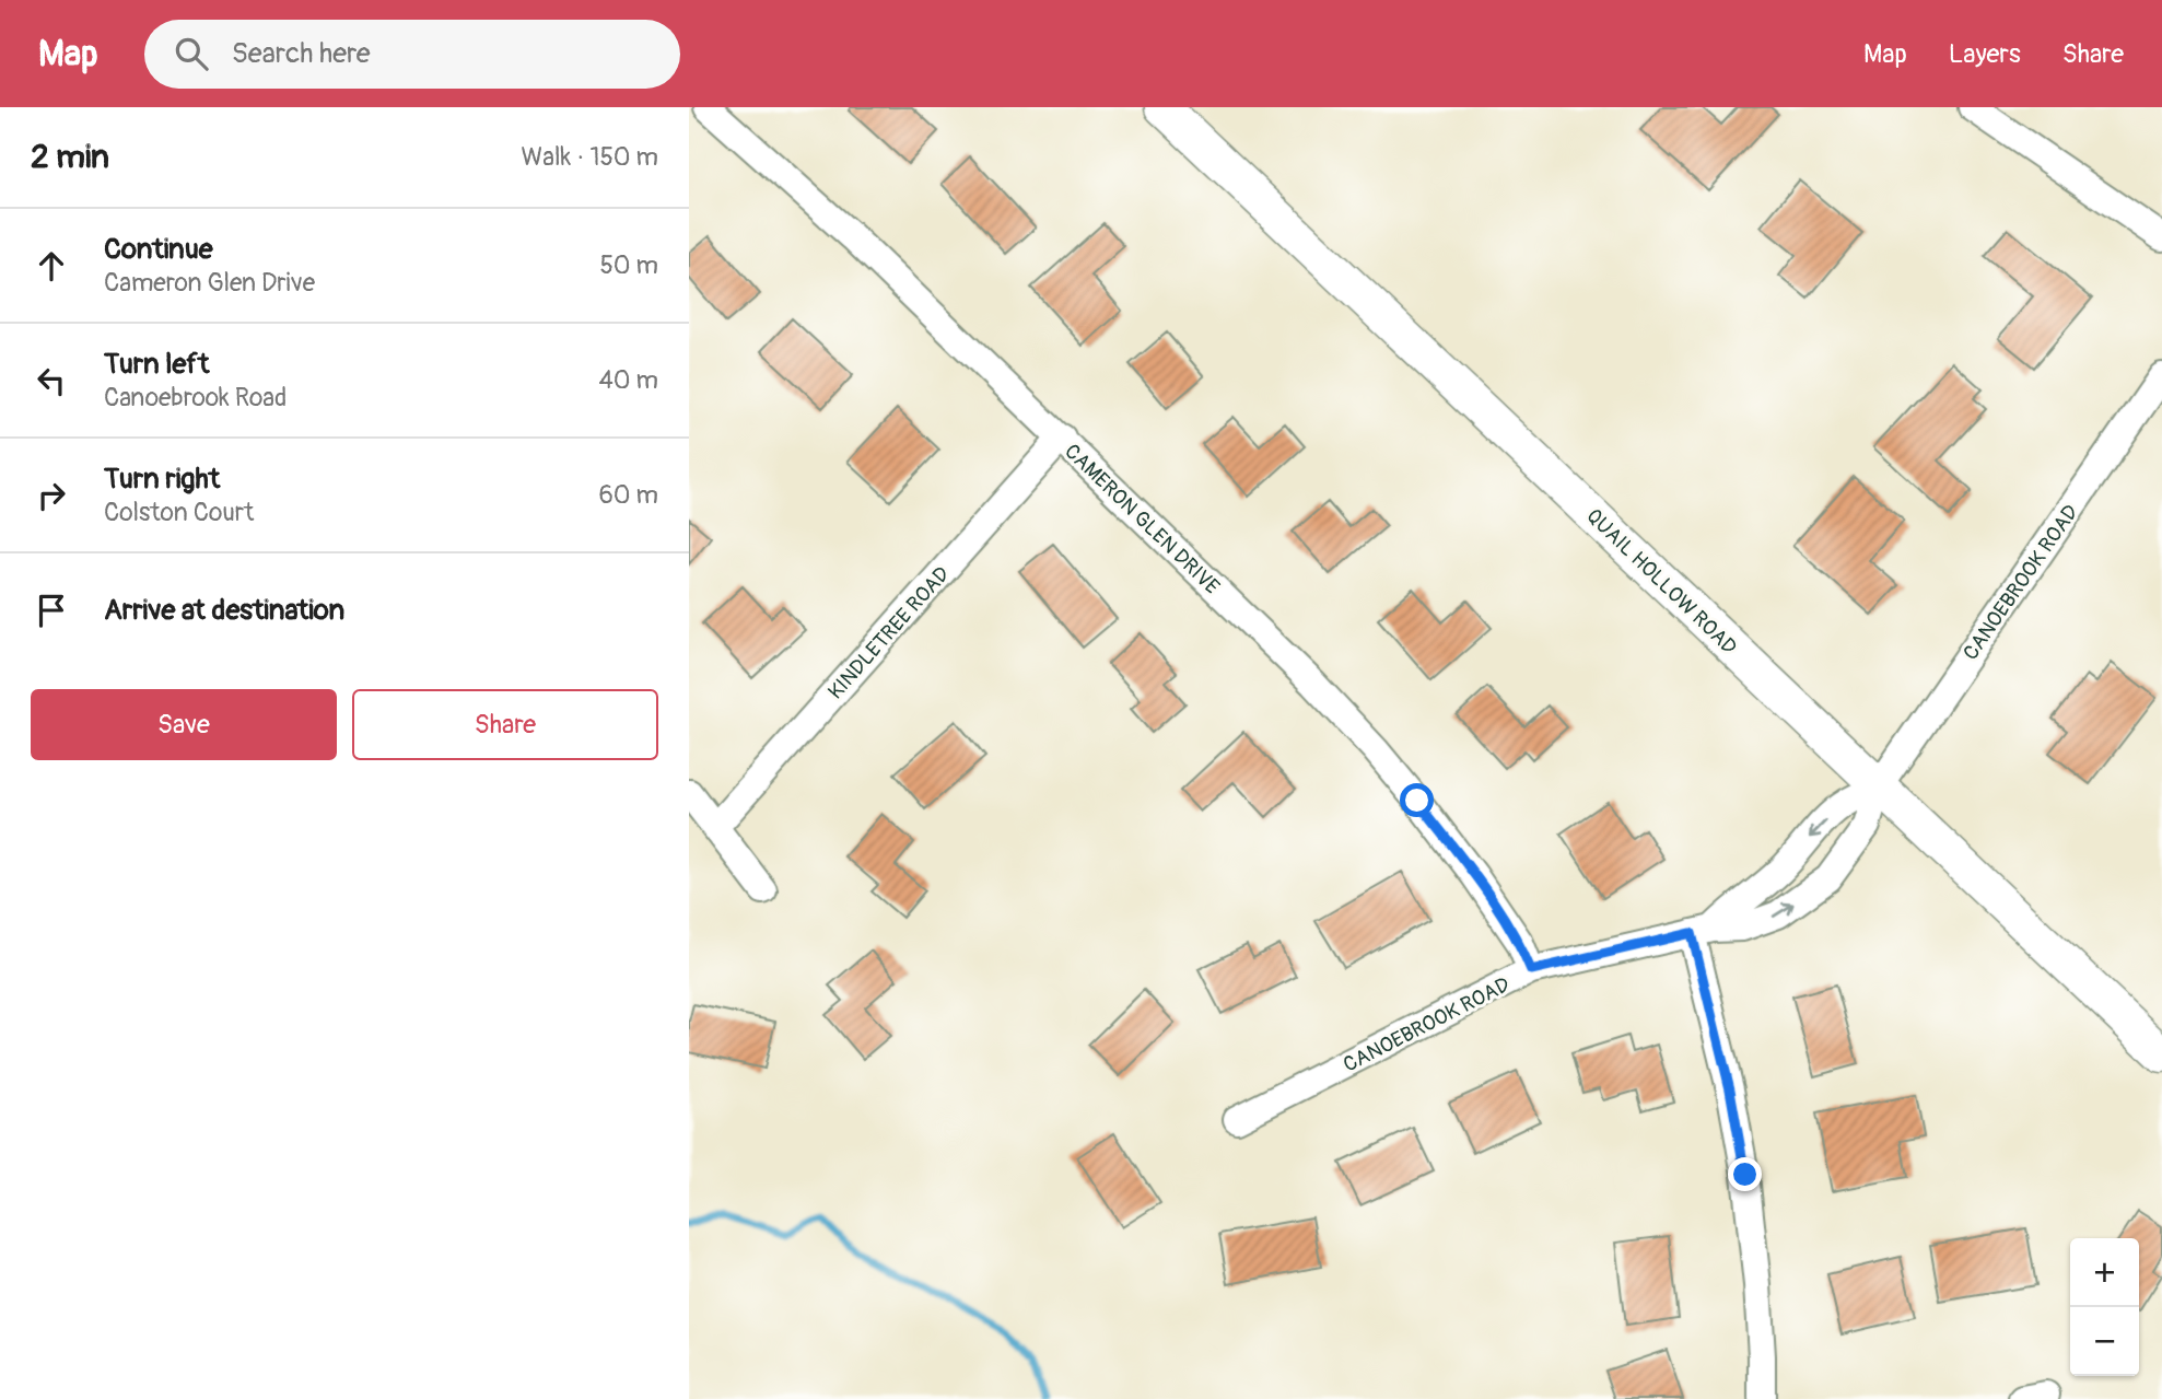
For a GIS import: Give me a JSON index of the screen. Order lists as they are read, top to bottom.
{
  "streets": {
    "main road": ["QUAIL HOLLOW ROAD"],
    "street": ["CAMERON GLEN DRIVE", "CANOEBROOK ROAD", "KINDLETREE ROAD"]
  },
  "crossings": [
    ["CAMERON GLEN DRIVE", "CANOEBROOK ROAD"],
    ["CAMERON GLEN DRIVE", "KINDLETREE ROAD"],
    ["QUAIL HOLLOW ROAD", "CANOEBROOK ROAD"]
  ],
  "page": {
    "header": "Map",
    "search": "Search here",
    "nav": ["Map", "Layers", "Share"],
    "heading": ["2 min", "Walk · 150 m"],
    "list": [
      ["Continue", "Cameron Glen Drive", "50 m"],
      ["Turn left", "Canoebrook Road", "40 m"],
      ["Turn right", "Colston Court", "60 m"],
      "Arrive at destination"
    ],
    "buttons": ["Save", "Share"],
    "map_buttons": ["+", "−"]
  }
}
